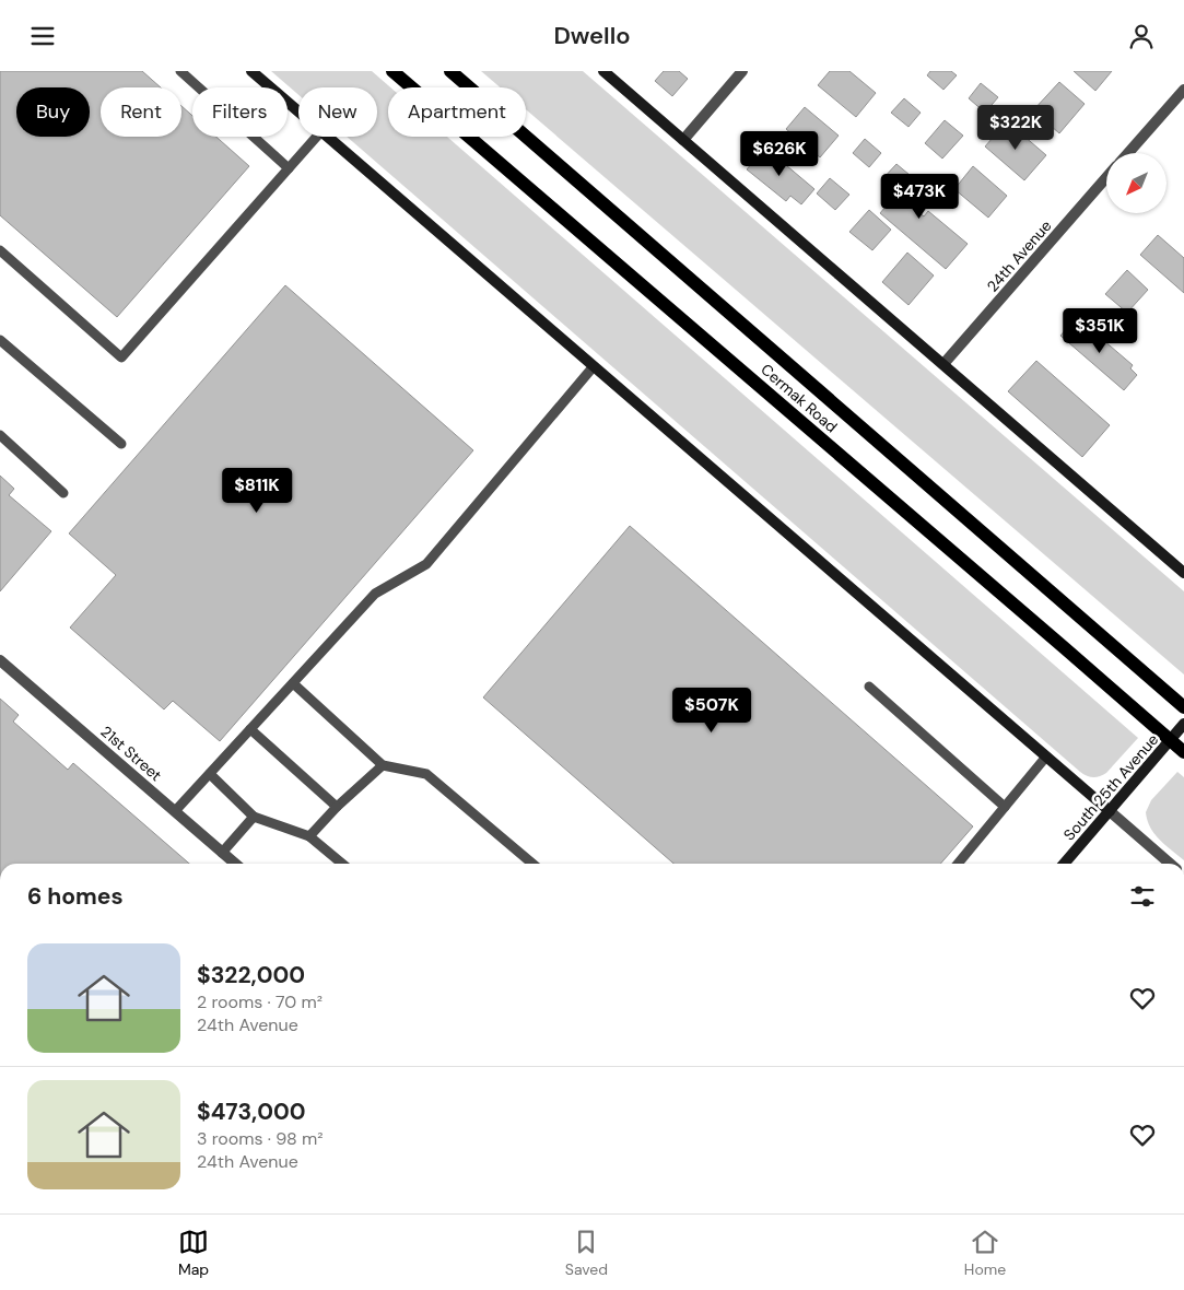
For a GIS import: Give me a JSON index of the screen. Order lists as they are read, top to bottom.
{
  "streets": {
    "main road": ["Cermak Road", "South 25th Avenue"],
    "street": ["24th Avenue", "21st Street"]
  },
  "north": "bottom left",
  "page": {
    "header": "Dwello",
    "chip": [
      "Buy",
      "Rent",
      "Filters",
      "New",
      "Apartment"
    ],
    "price": [
      "$322K",
      "$626K",
      "$473K",
      "$351K",
      "$811K",
      "$507K"
    ],
    "heading": "6 homes",
    "list": [
      {
        "name": "$322,000",
        "note": "2 rooms · 70 m² · 24th Avenue"
      },
      {
        "name": "$473,000",
        "note": "3 rooms · 98 m² · 24th Avenue"
      }
    ],
    "tabs": ["Map", "Saved", "Home"]
  }
}
